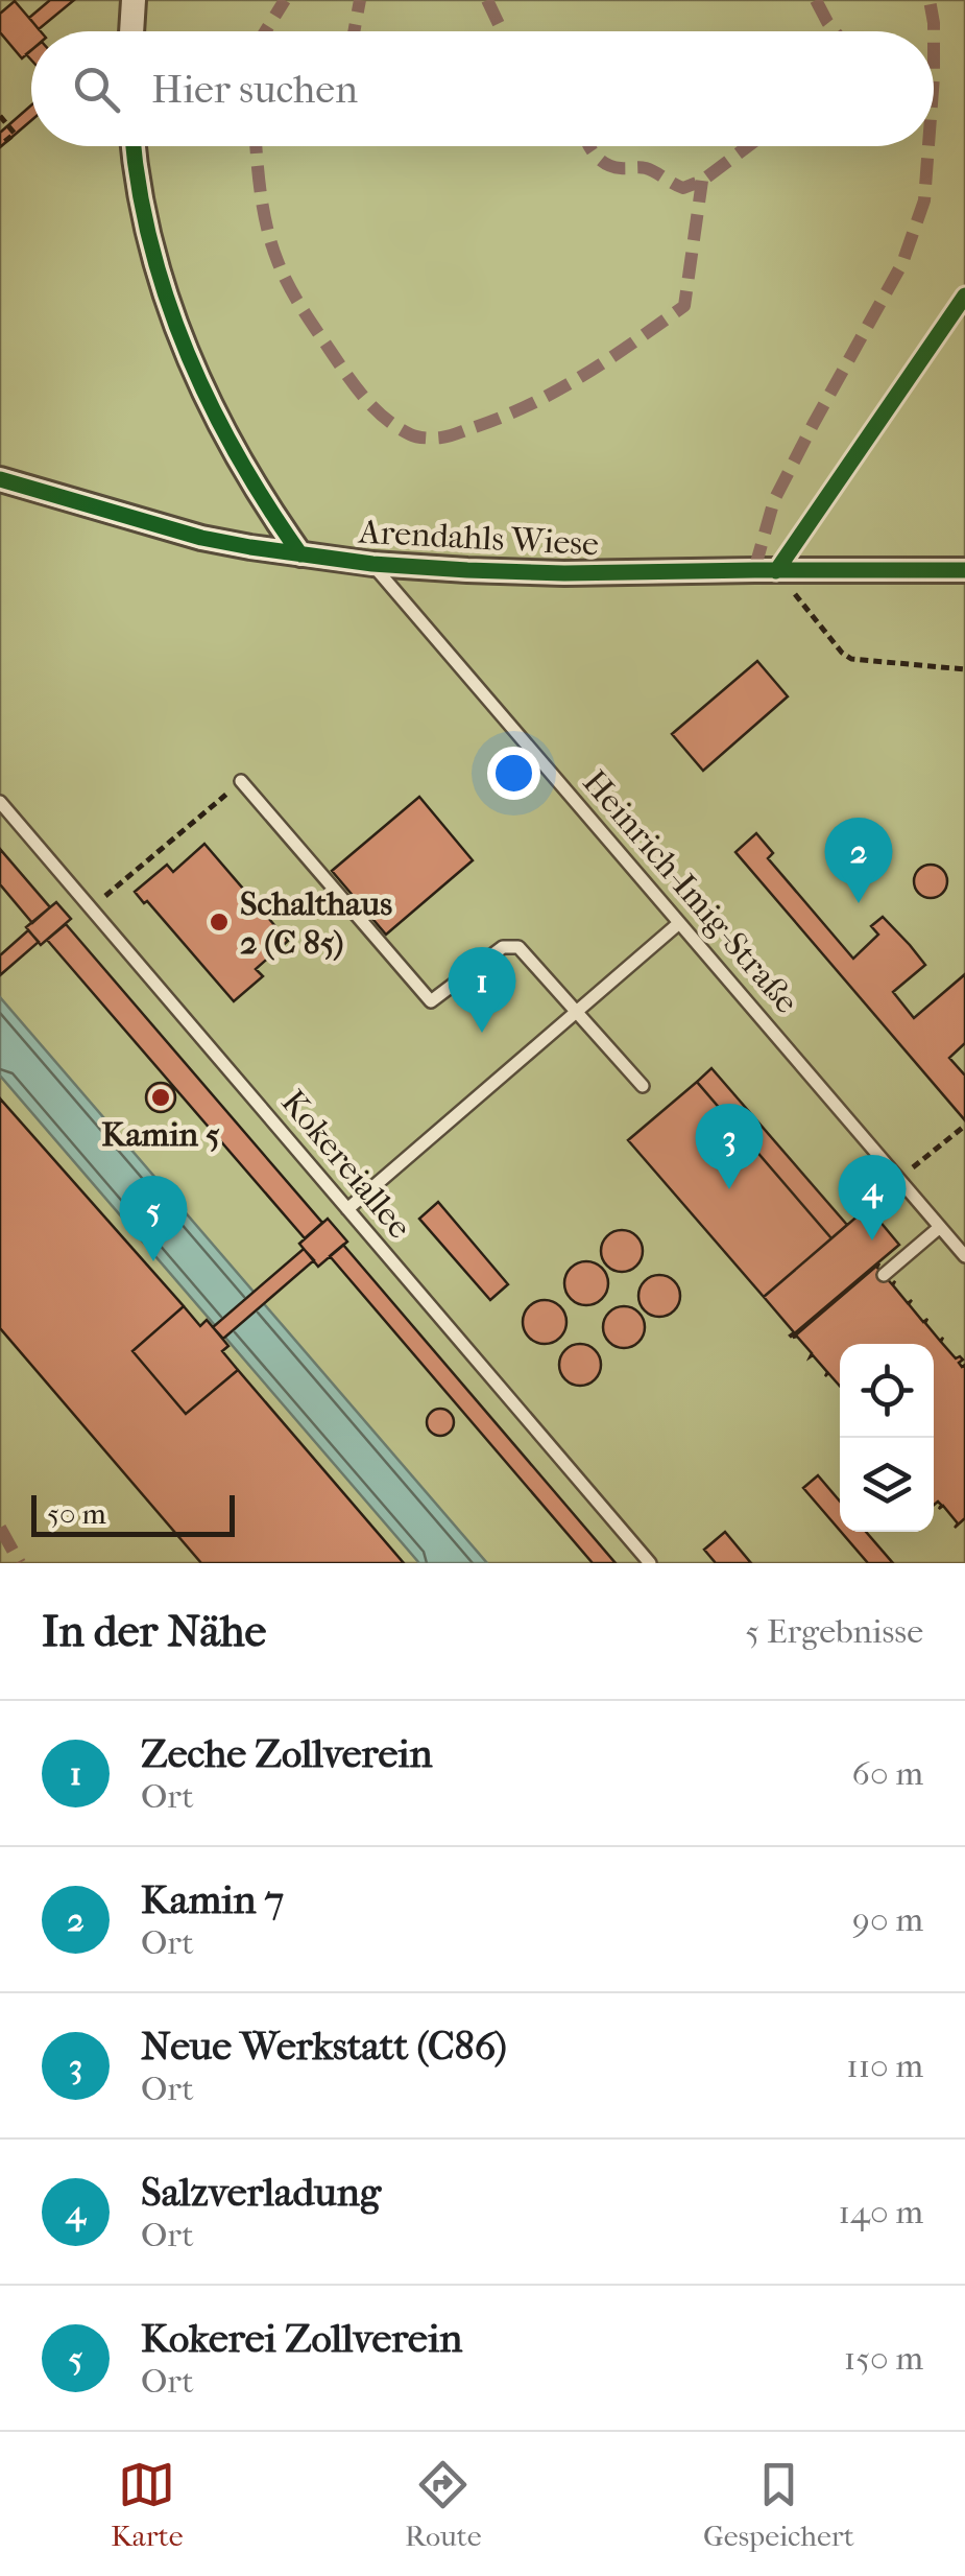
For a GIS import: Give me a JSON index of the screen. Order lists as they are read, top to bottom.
{
  "streets": {
    "street": ["Arendahls Wiese"],
    "lane": ["Heinrich-Imig-Straße", "Kokereiallee"]
  },
  "crossings": [
    ["Arendahls Wiese", "Heinrich-Imig-Straße"]
  ],
  "places": ["Schalthaus 2 (C 85)", "Kamin 5"],
  "scale_bar": "50 m",
  "page": {
    "search": "Hier suchen",
    "pins": [
      "2",
      "1",
      "3",
      "4",
      "5"
    ],
    "scale": "50 m",
    "heading": ["In der Nähe", "5 Ergebnisse"],
    "list": [
      {
        "mark": "1",
        "name": "Zeche Zollverein",
        "note": "Ort",
        "value": "60 m"
      },
      {
        "mark": "2",
        "name": "Kamin 7",
        "note": "Ort",
        "value": "90 m"
      },
      {
        "mark": "3",
        "name": "Neue Werkstatt (C86)",
        "note": "Ort",
        "value": "110 m"
      },
      {
        "mark": "4",
        "name": "Salzverladung",
        "note": "Ort",
        "value": "140 m"
      },
      {
        "mark": "5",
        "name": "Kokerei Zollverein",
        "note": "Ort",
        "value": "150 m"
      }
    ],
    "nav": ["Karte", "Route", "Gespeichert"]
  }
}
